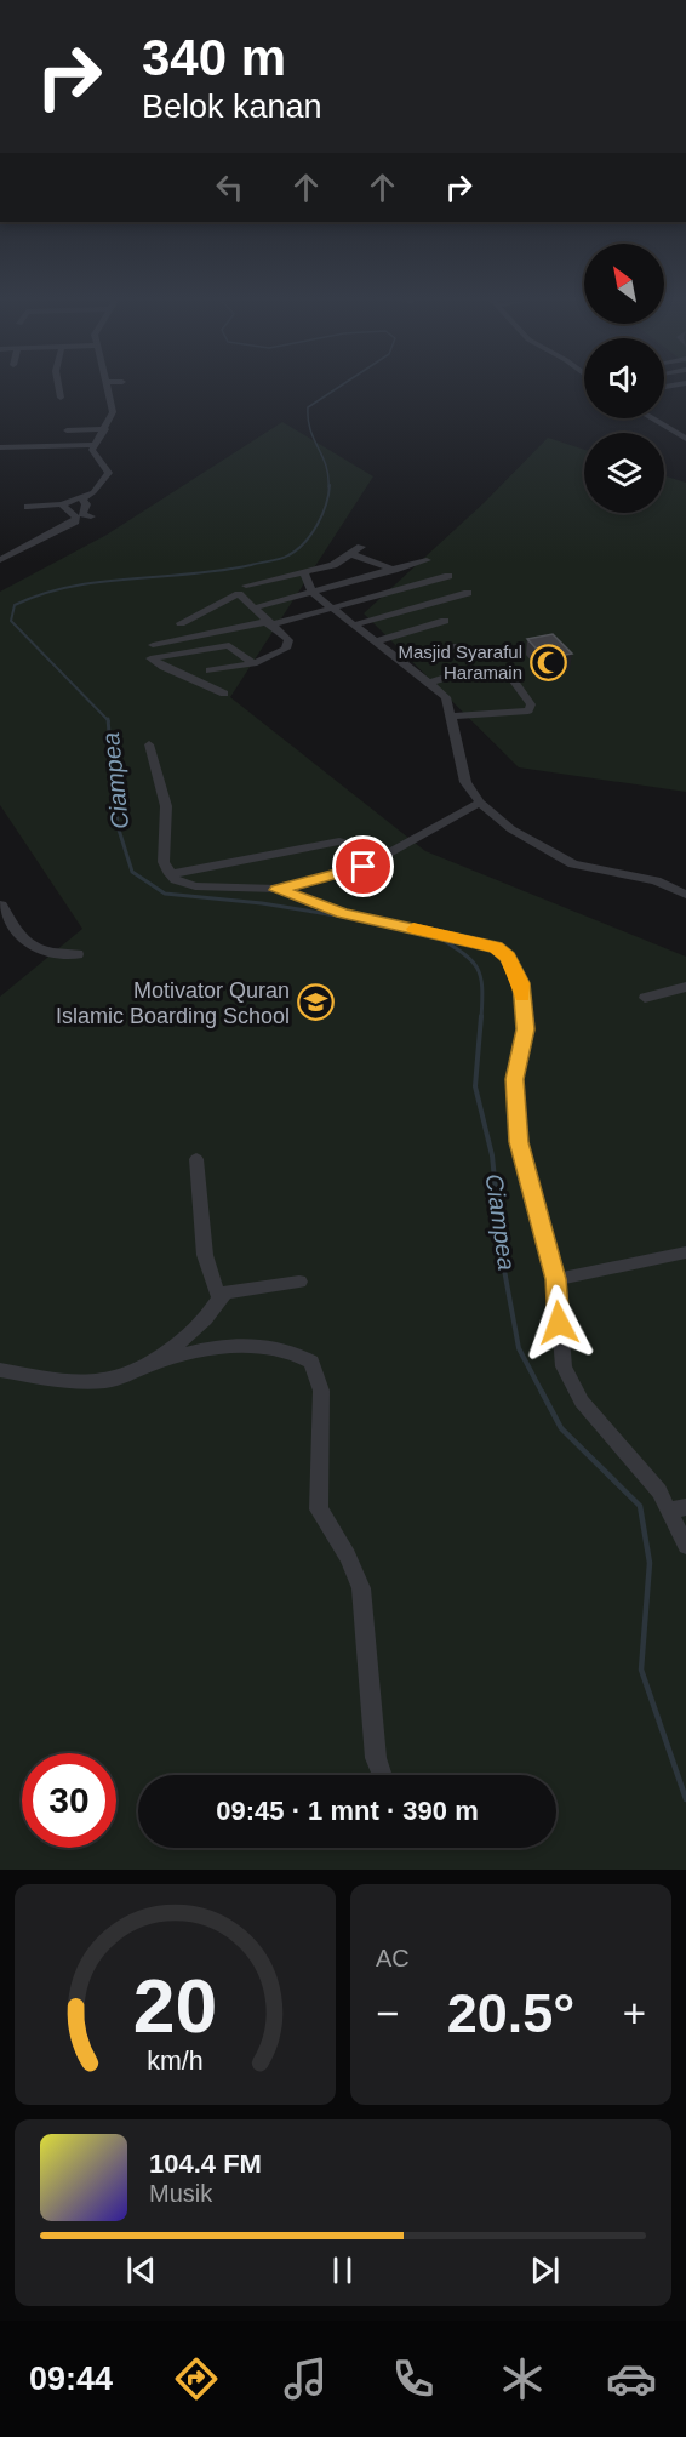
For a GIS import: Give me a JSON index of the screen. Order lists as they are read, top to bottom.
{
  "water": ["Ciampea"],
  "places": {
    "mosque": ["Masjid Syaraful Haramain"],
    "school or university": ["Motivator Quran Islamic Boarding School"]
  },
  "north": "top left",
  "page": {
    "turn": ["340 m", "Belok kanan"],
    "limit": "30",
    "trip": "09:45 · 1 mnt · 390 m",
    "tile": "AC",
    "heat": ["−", "20.5°", "+"],
    "song": ["104.4 FM", "Musik"],
    "tabs": "09:44",
    "gauge": ["20", "km/h"]
  }
}
